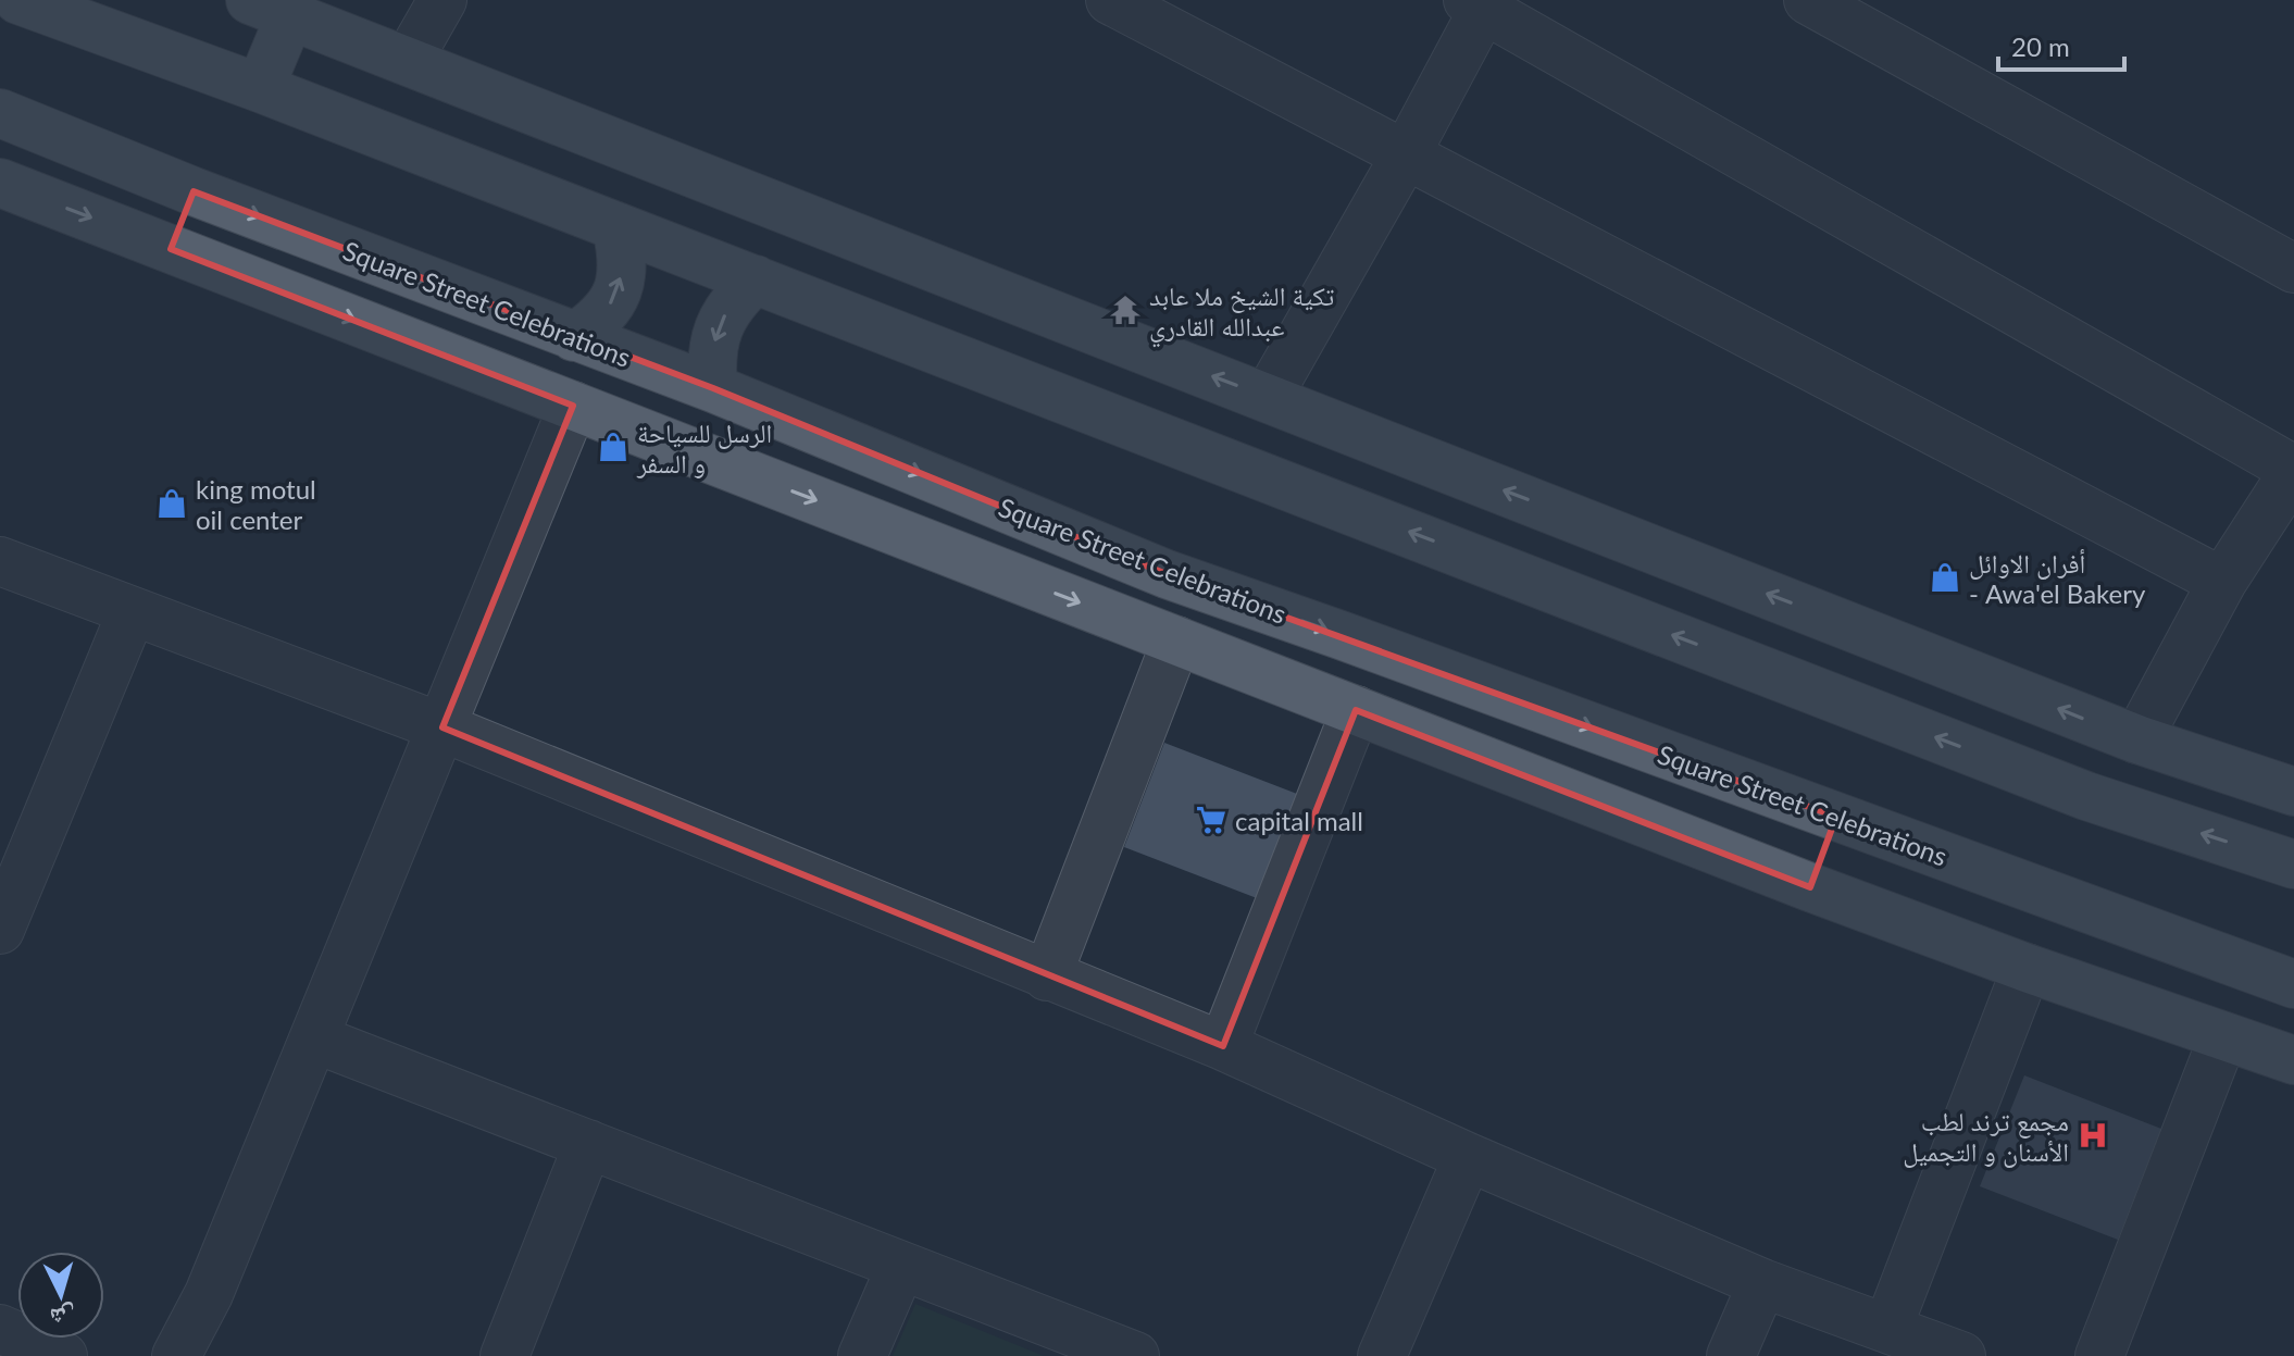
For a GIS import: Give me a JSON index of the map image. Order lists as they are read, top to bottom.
{
  "streets": {
    "main road": ["Square Street Celebrations"]
  },
  "places": {
    "temple": ["تكية الشيخ ملا عابد عبدالله القادري"],
    "shop": ["الرسل للسياحة و السفر", "king motul oil center", "أفران الاوائل - Awa'el Bakery"],
    "supermarket": ["capital mall"],
    "hospital": ["مجمع ترند لطب الأسنان و التجميل"]
  },
  "scale_bar": "20 m",
  "north": "bottom"
}
